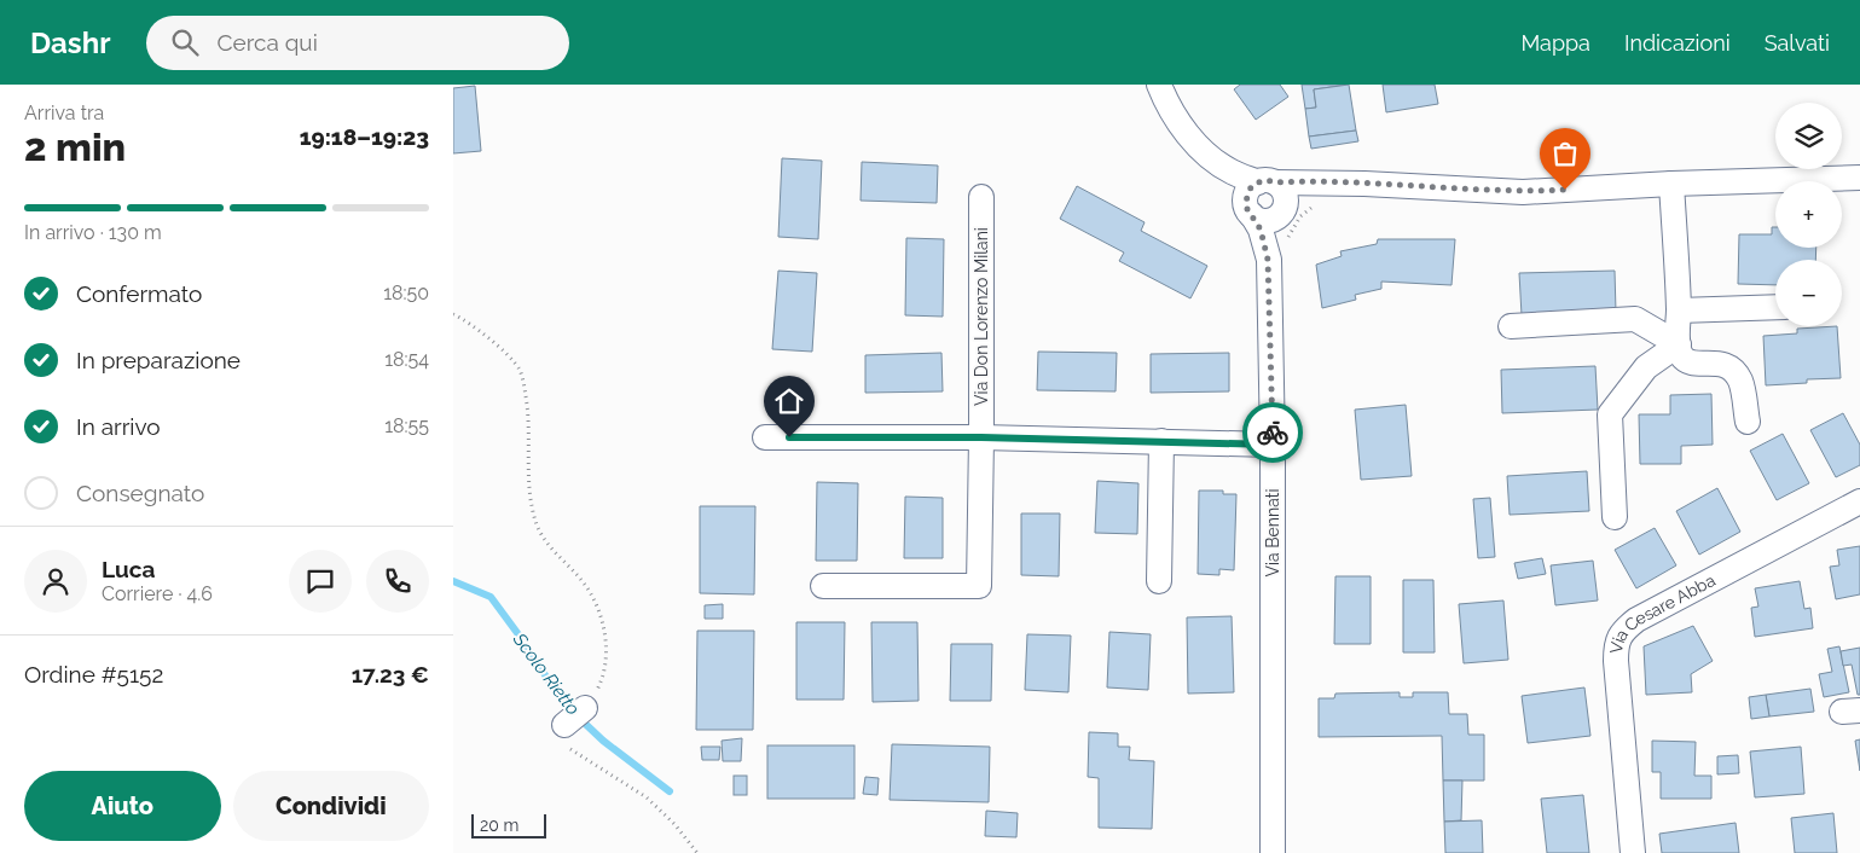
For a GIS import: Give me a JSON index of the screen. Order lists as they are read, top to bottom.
{
  "streets": {
    "street": ["Via Don Lorenzo Milani", "Via Bennati", "Via Cesare Abba"]
  },
  "water": ["Scolo Rietto"],
  "scale_bar": "20 m",
  "page": {
    "header": "Dashr",
    "search": "Cerca qui",
    "nav": ["Mappa", "Indicazioni", "Salvati"],
    "heading": ["2 min", "Arriva tra", "19:18–19:23"],
    "panel": [
      "Luca",
      "Corriere · 4.6",
      "Ordine #5152",
      "17.23 €"
    ],
    "map_buttons": ["+", "−"],
    "bar": "In arrivo · 130 m",
    "list": [
      ["Confermato", "18:50"],
      ["In preparazione", "18:54"],
      ["In arrivo", "18:55"],
      "Consegnato"
    ],
    "buttons": ["Aiuto", "Condividi"],
    "scale": "20 m"
  }
}
